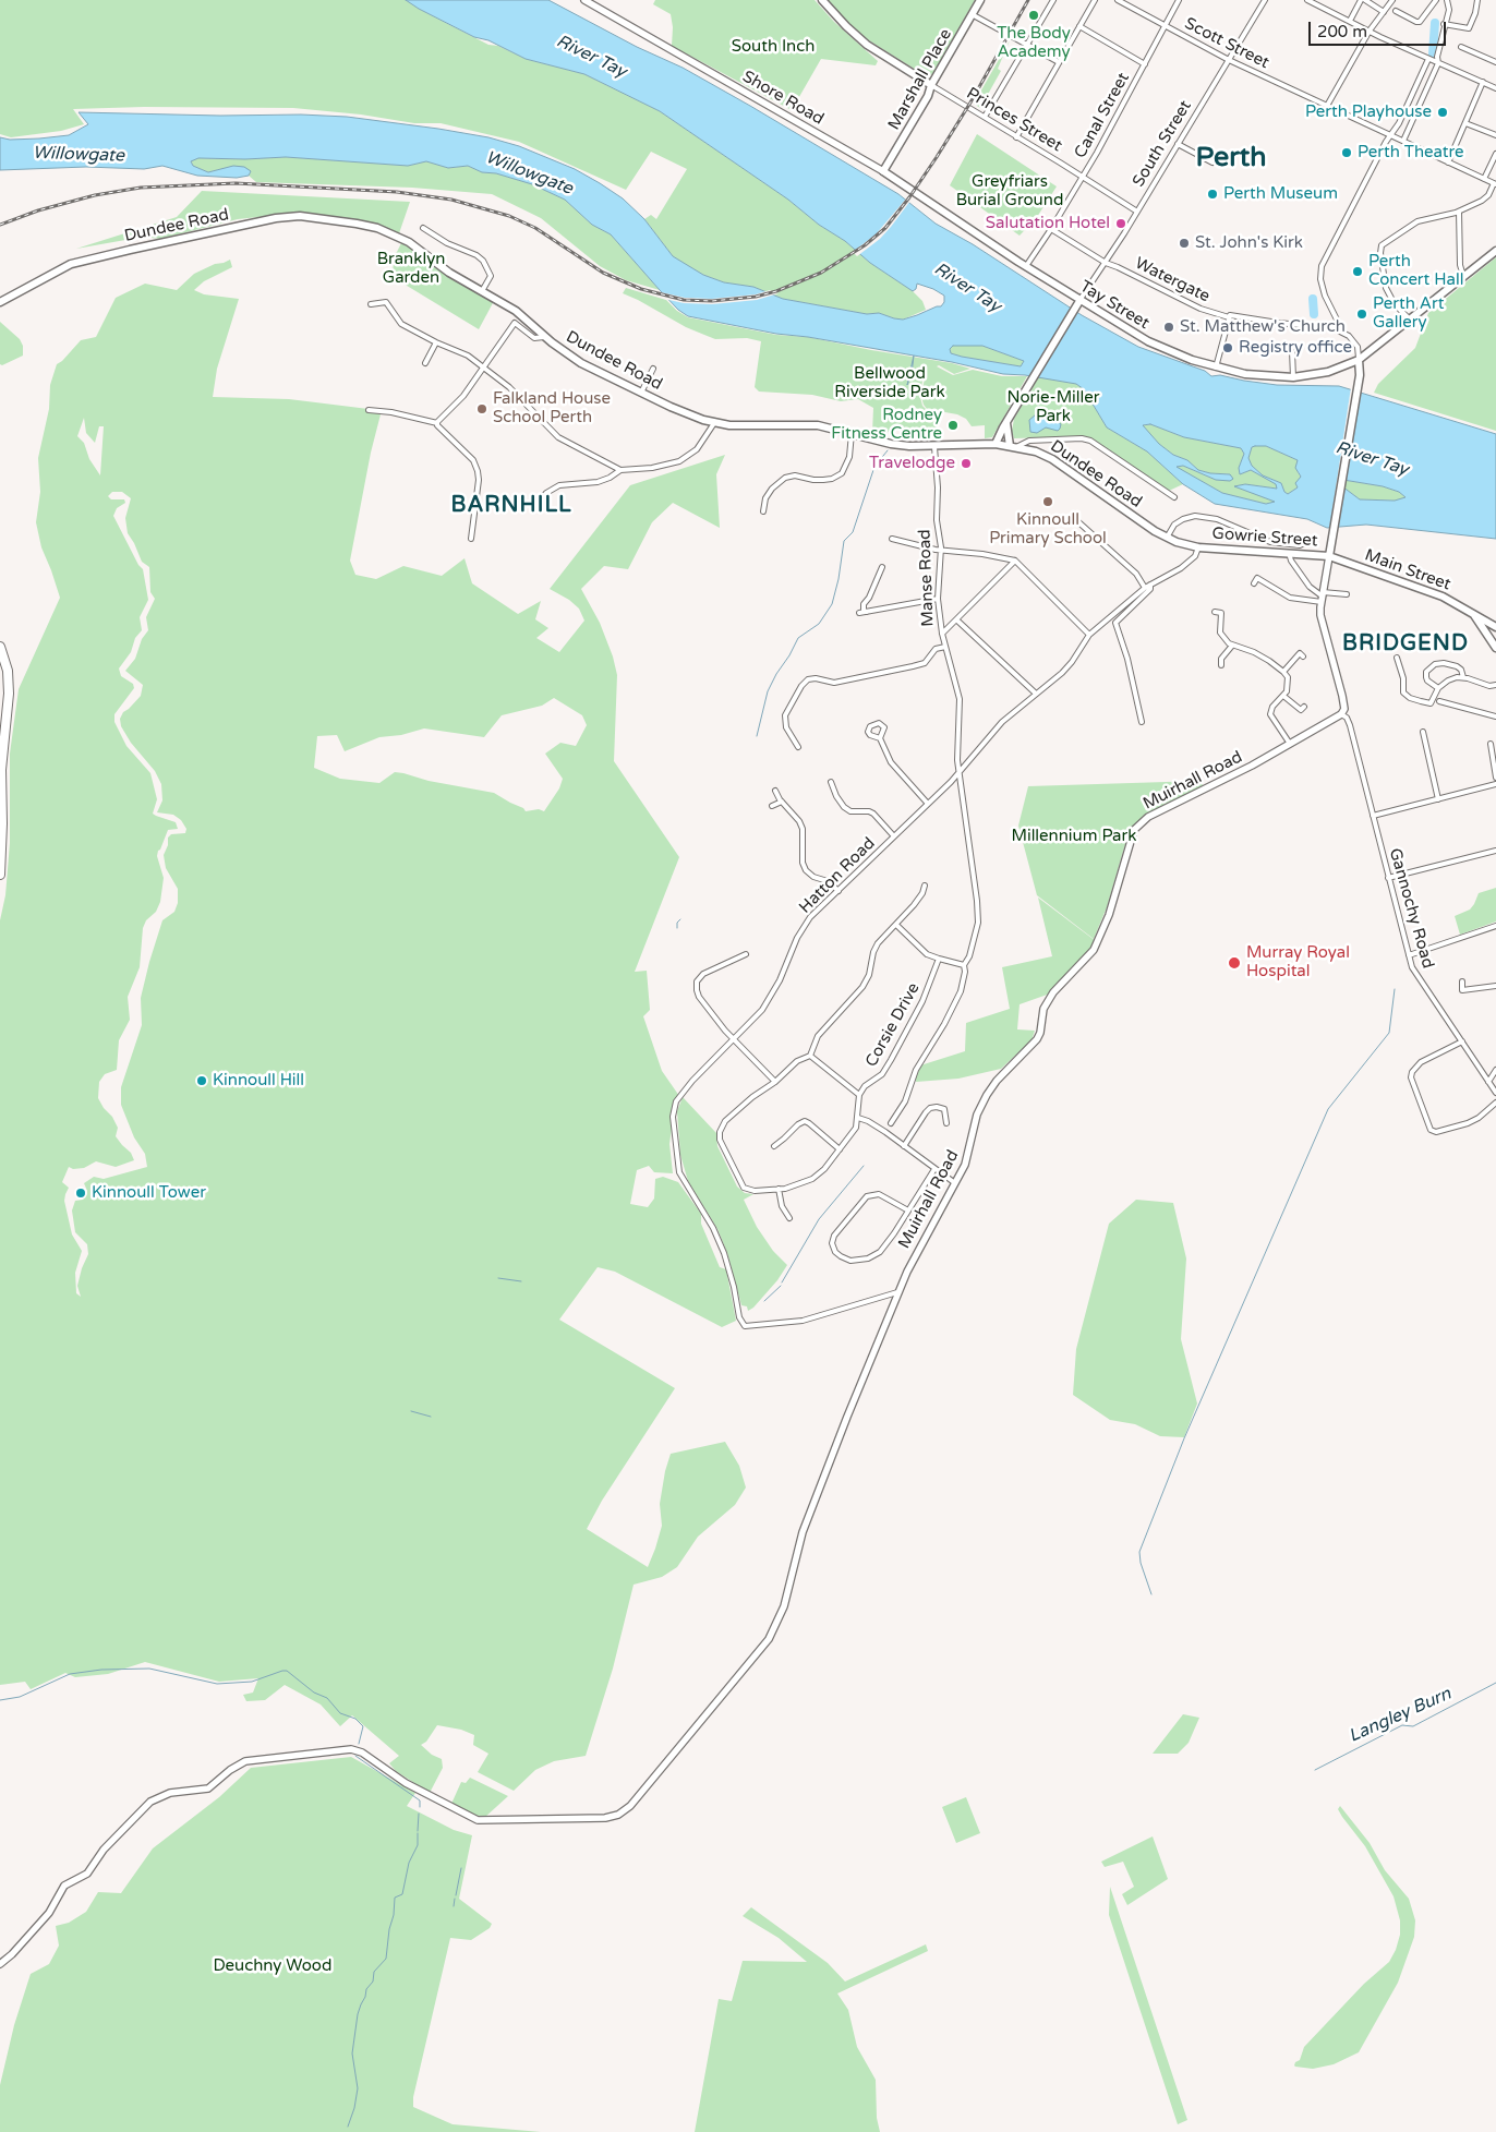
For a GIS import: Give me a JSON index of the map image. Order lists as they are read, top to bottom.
{
  "streets": {
    "main road": [
      "Marshall Place",
      "South Street",
      "Dundee Road",
      "Tay Street",
      "Gowrie Street",
      "Main Street"
    ],
    "street": [
      "Scott Street",
      "Shore Road",
      "Canal Street",
      "Princes Street",
      "Watergate",
      "Manse Road",
      "Muirhall Road",
      "Hatton Road",
      "Gannochy Road",
      "Corsie Drive"
    ]
  },
  "crossings": [
    ["Scott Street", "Canal Street"],
    ["Scott Street", "South Street"],
    ["Marshall Place", "Shore Road"],
    ["Marshall Place", "Princes Street"],
    ["Marshall Place", "Tay Street"],
    ["Shore Road", "Tay Street"],
    ["Canal Street", "Princes Street"],
    ["Canal Street", "Watergate"],
    ["Canal Street", "Tay Street"],
    ["Princes Street", "South Street"],
    ["South Street", "Dundee Road"],
    ["South Street", "Watergate"],
    ["South Street", "Tay Street"],
    ["Dundee Road", "Gowrie Street"],
    ["Dundee Road", "Manse Road"],
    ["Dundee Road", "Hatton Road"],
    ["Gowrie Street", "Main Street"],
    ["Gowrie Street", "Hatton Road"],
    ["Manse Road", "Hatton Road"],
    ["Muirhall Road", "Hatton Road"],
    ["Muirhall Road", "Gannochy Road"]
  ],
  "districts": ["Perth", "BARNHILL", "BRIDGEND"],
  "water": ["River Tay", "Willowgate", "Langley Burn"],
  "parks": [
    "South Inch",
    "Greyfriars Burial Ground",
    "Branklyn Garden",
    "Bellwood Riverside Park",
    "Norie-Miller Park",
    "Millennium Park",
    "Deuchny Wood"
  ],
  "places": [
    "The Body Academy",
    "Perth Playhouse",
    "Perth Theatre",
    "Perth Museum",
    "Salutation Hotel",
    "St. John's Kirk",
    "Perth Concert Hall",
    "Perth Art Gallery",
    "St. Matthew's Church",
    "Registry office",
    "Falkland House School Perth",
    "Rodney Fitness Centre",
    "Travelodge",
    "Kinnoull Primary School",
    "Murray Royal Hospital",
    "Kinnoull Hill",
    "Kinnoull Tower"
  ],
  "scale_bar": "200 m"
}
